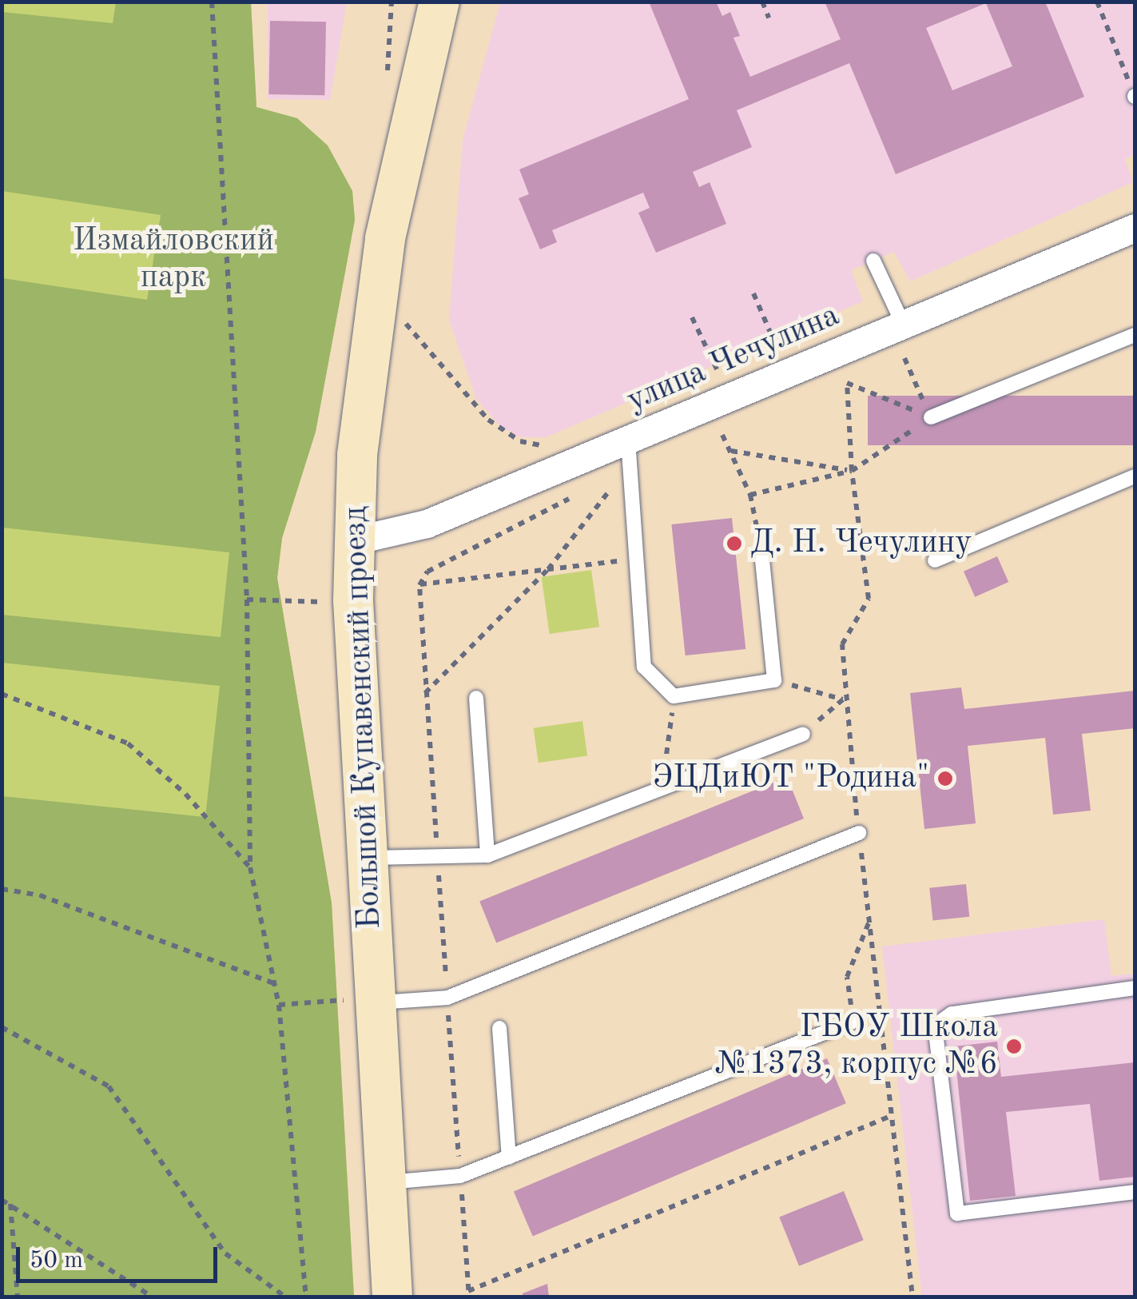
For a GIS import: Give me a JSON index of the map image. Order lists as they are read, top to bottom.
{
  "streets": {
    "main road": ["Большой Купавенский проезд"],
    "street": ["улица Чечулина"]
  },
  "crossings": [
    ["улица Чечулина", "Большой Купавенский проезд"]
  ],
  "parks": ["Измайловский парк"],
  "places": ["Д. Н. Чечулину", "ЭЦДиЮТ \"Родина\"", "ГБОУ Школа №1373, корпус №6"],
  "scale_bar": "50 m"
}
